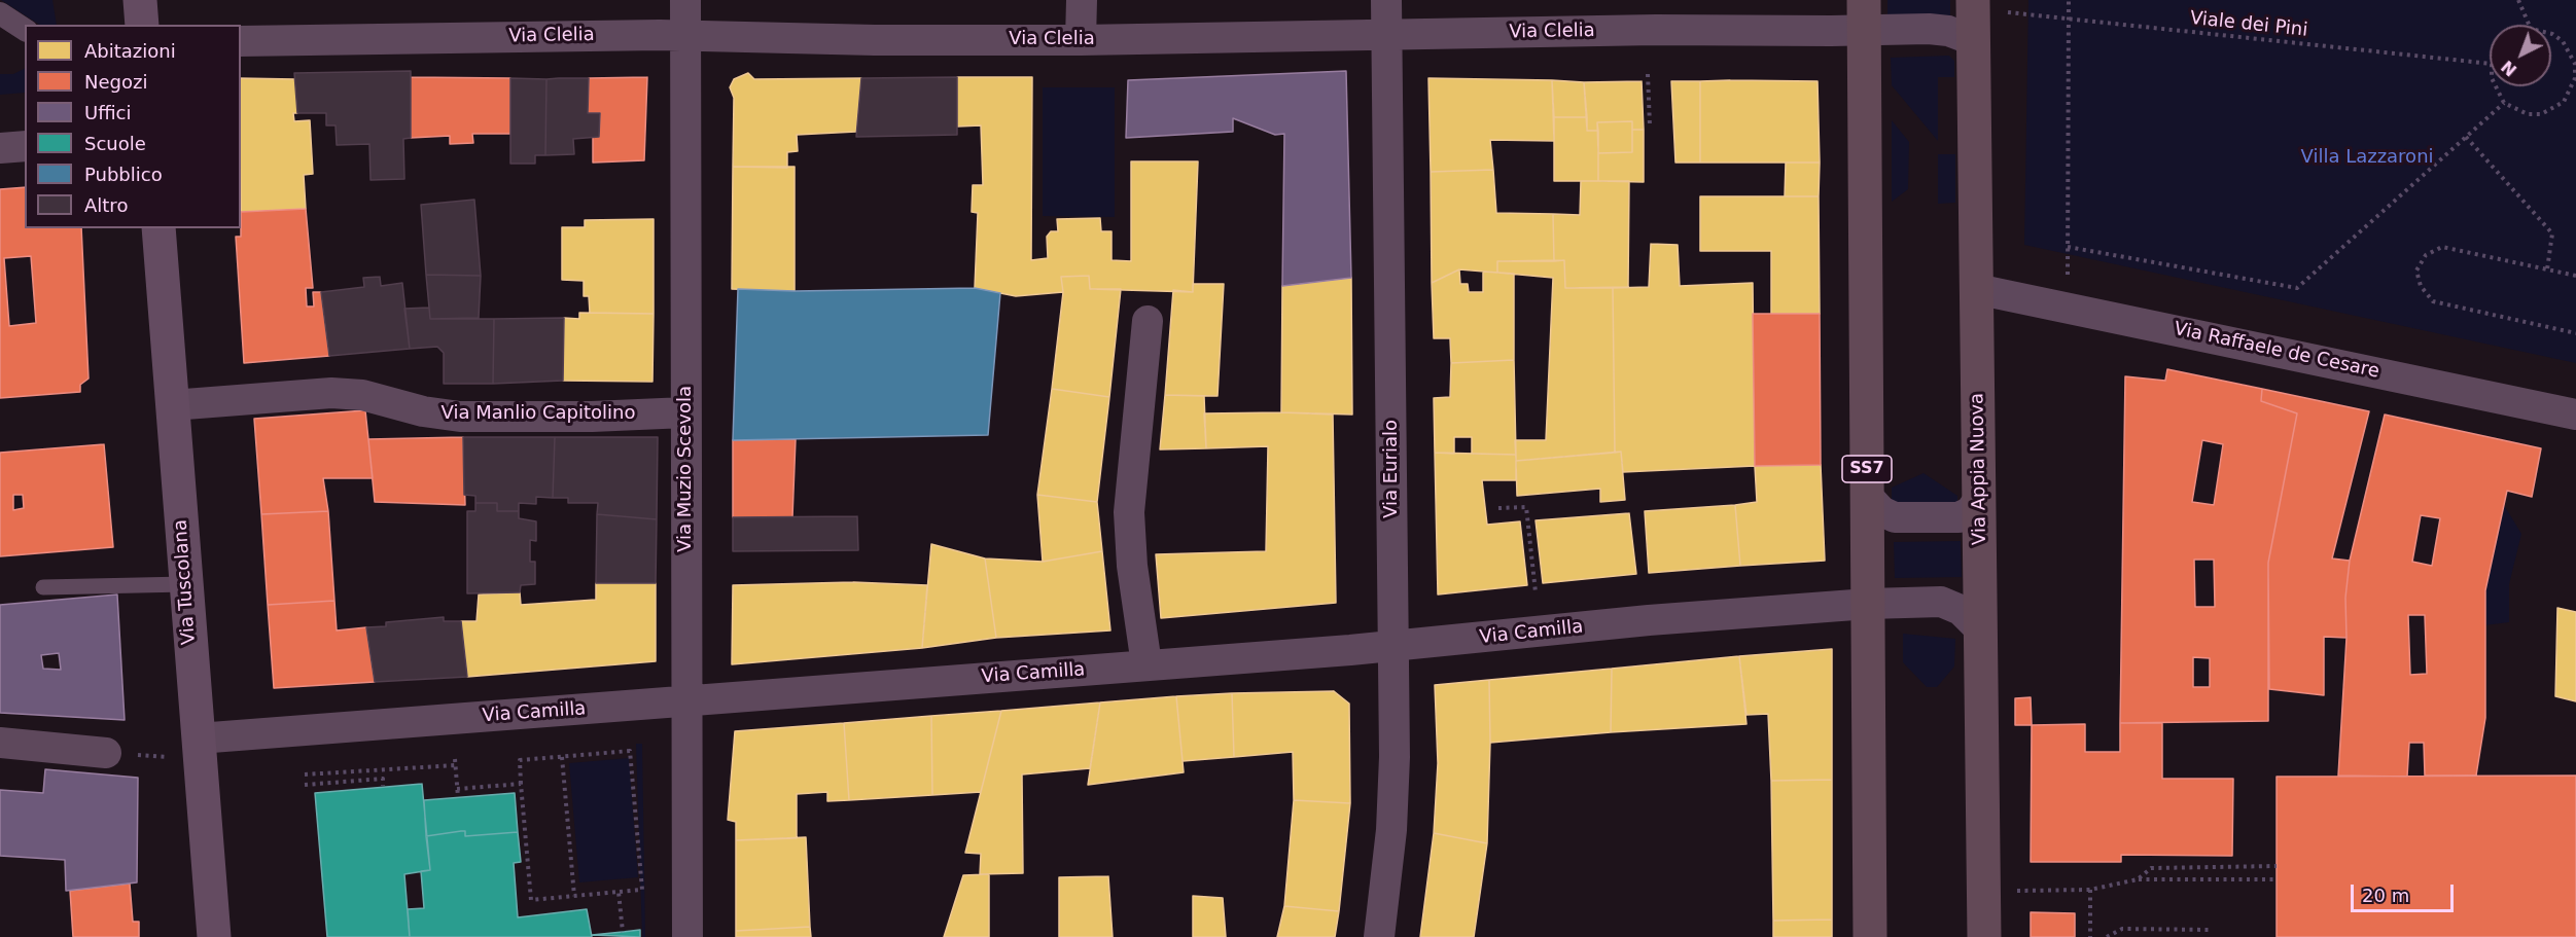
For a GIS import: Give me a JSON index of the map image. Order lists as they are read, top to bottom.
{
  "streets": {
    "main road": ["SS7", "Via Appia Nuova", "Via Tuscolana"],
    "street": [
      "Via Clelia",
      "Via Raffaele de Cesare",
      "Via Manlio Capitolino",
      "Via Muzio Scevola",
      "Via Eurialo",
      "Via Camilla"
    ],
    "path": ["Viale dei Pini"]
  },
  "crossings": [
    ["Via Clelia", "Via Muzio Scevola"],
    ["Via Clelia", "Via Eurialo"],
    ["Via Clelia", "SS7"],
    ["Via Clelia", "Via Appia Nuova"],
    ["Via Raffaele de Cesare", "Via Appia Nuova"],
    ["Via Manlio Capitolino", "Via Muzio Scevola"],
    ["Via Manlio Capitolino", "Via Tuscolana"],
    ["Via Muzio Scevola", "Via Camilla"],
    ["Via Eurialo", "Via Camilla"],
    ["SS7", "Via Camilla"],
    ["Via Appia Nuova", "Via Camilla"],
    ["Via Tuscolana", "Via Camilla"]
  ],
  "parks": ["Villa Lazzaroni"],
  "legend": [
    "Abitazioni",
    "Negozi",
    "Uffici",
    "Scuole",
    "Pubblico",
    "Altro"
  ],
  "scale_bar": "20 m",
  "north": "bottom left"
}
